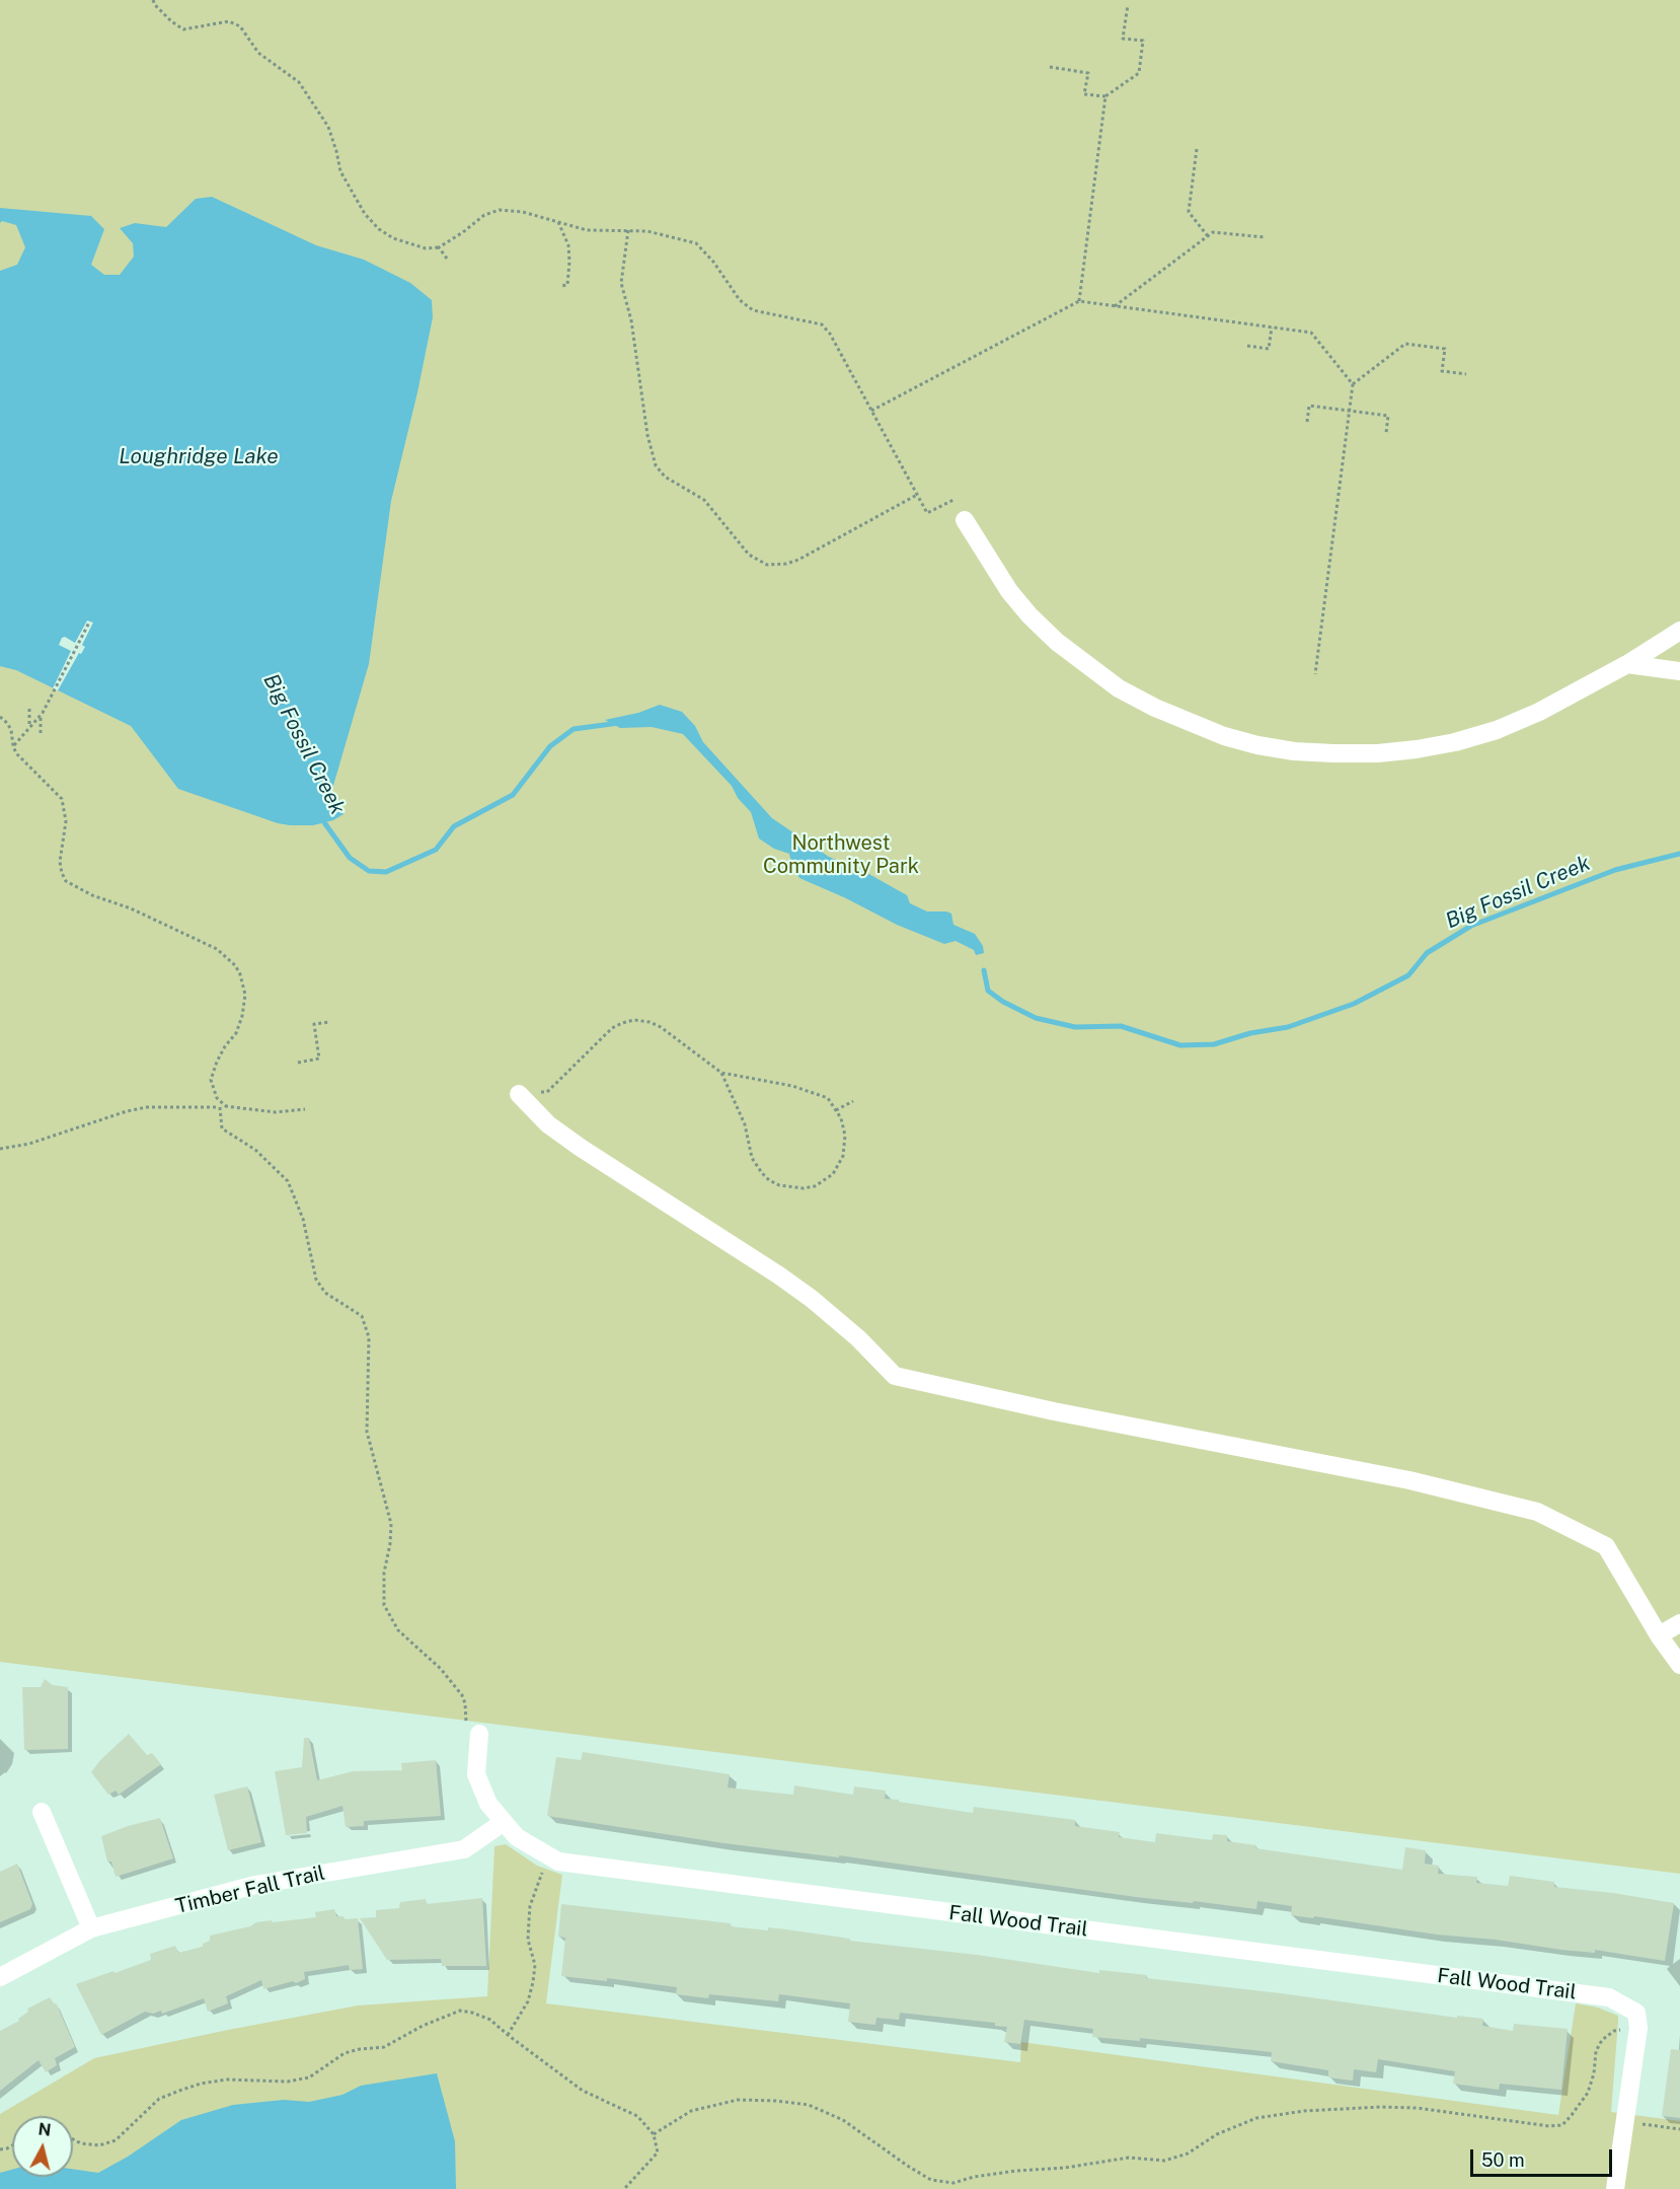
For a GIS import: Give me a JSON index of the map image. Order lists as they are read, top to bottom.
{
  "streets": {
    "street": ["Timber Fall Trail", "Fall Wood Trail"]
  },
  "crossings": [
    ["Timber Fall Trail", "Fall Wood Trail"]
  ],
  "water": ["Loughridge Lake", "Big Fossil Creek"],
  "parks": ["Northwest Community Park"],
  "scale_bar": "50 m",
  "north": "top"
}
